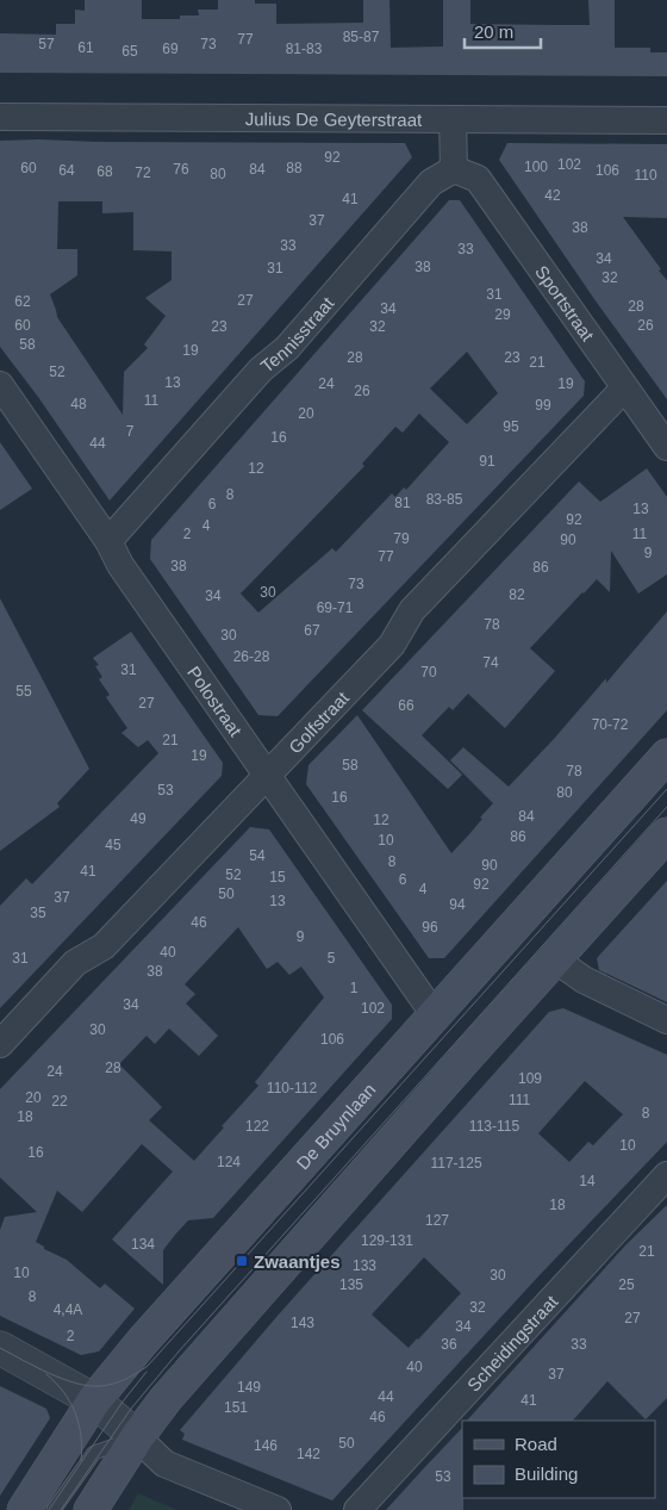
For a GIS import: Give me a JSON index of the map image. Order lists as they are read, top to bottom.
{
  "streets": {
    "main road": ["De Bruynlaan"],
    "street": [
      "Julius De Geyterstraat",
      "Sportstraat",
      "Tennisstraat",
      "Polostraat",
      "Golfstraat",
      "Scheidingstraat"
    ]
  },
  "crossings": [
    ["Sportstraat", "Tennisstraat"],
    ["Sportstraat", "Golfstraat"],
    ["Tennisstraat", "Polostraat"],
    ["Polostraat", "Golfstraat"],
    ["Polostraat", "De Bruynlaan"]
  ],
  "places": {
    "transit": ["Zwaantjes"]
  },
  "house_numbers": [
    "85-87",
    "77",
    "57",
    "73",
    "61",
    "69",
    "81-83",
    "65",
    "92",
    "102",
    "100",
    "60",
    "88",
    "76",
    "84",
    "64",
    "106",
    "68",
    "72",
    "80",
    "110",
    "42",
    "41",
    "37",
    "38",
    "33",
    "33",
    "34",
    "38",
    "31",
    "32",
    "31",
    "27",
    "62",
    "28",
    "34",
    "29",
    "60",
    "26",
    "23",
    "32",
    "58",
    "19",
    "28",
    "23",
    "21",
    "52",
    "13",
    "24",
    "19",
    "26",
    "11",
    "48",
    "99",
    "20",
    "95",
    "7",
    "16",
    "44",
    "91",
    "12",
    "8",
    "83-85",
    "81",
    "6",
    "13",
    "92",
    "4",
    "2",
    "11",
    "79",
    "90",
    "9",
    "77",
    "38",
    "86",
    "73",
    "30",
    "82",
    "34",
    "69-71",
    "78",
    "67",
    "30",
    "26-28",
    "74",
    "31",
    "70",
    "55",
    "27",
    "66",
    "70-72",
    "21",
    "19",
    "58",
    "78",
    "53",
    "80",
    "16",
    "84",
    "49",
    "12",
    "86",
    "10",
    "45",
    "54",
    "8",
    "90",
    "41",
    "52",
    "15",
    "6",
    "92",
    "4",
    "50",
    "37",
    "13",
    "94",
    "35",
    "46",
    "96",
    "9",
    "40",
    "31",
    "5",
    "38",
    "1",
    "34",
    "102",
    "30",
    "106",
    "28",
    "24",
    "109",
    "110-112",
    "20",
    "111",
    "22",
    "8",
    "18",
    "122",
    "113-115",
    "10",
    "16",
    "124",
    "117-125",
    "14",
    "18",
    "127",
    "129-131",
    "134",
    "21",
    "133",
    "10",
    "30",
    "135",
    "25",
    "8",
    "32",
    "4,4A",
    "27",
    "143",
    "34",
    "2",
    "36",
    "33",
    "40",
    "37",
    "149",
    "44",
    "41",
    "151",
    "46",
    "50",
    "146",
    "142",
    "53"
  ],
  "legend": ["Road", "Building"],
  "scale_bar": "20 m"
}
